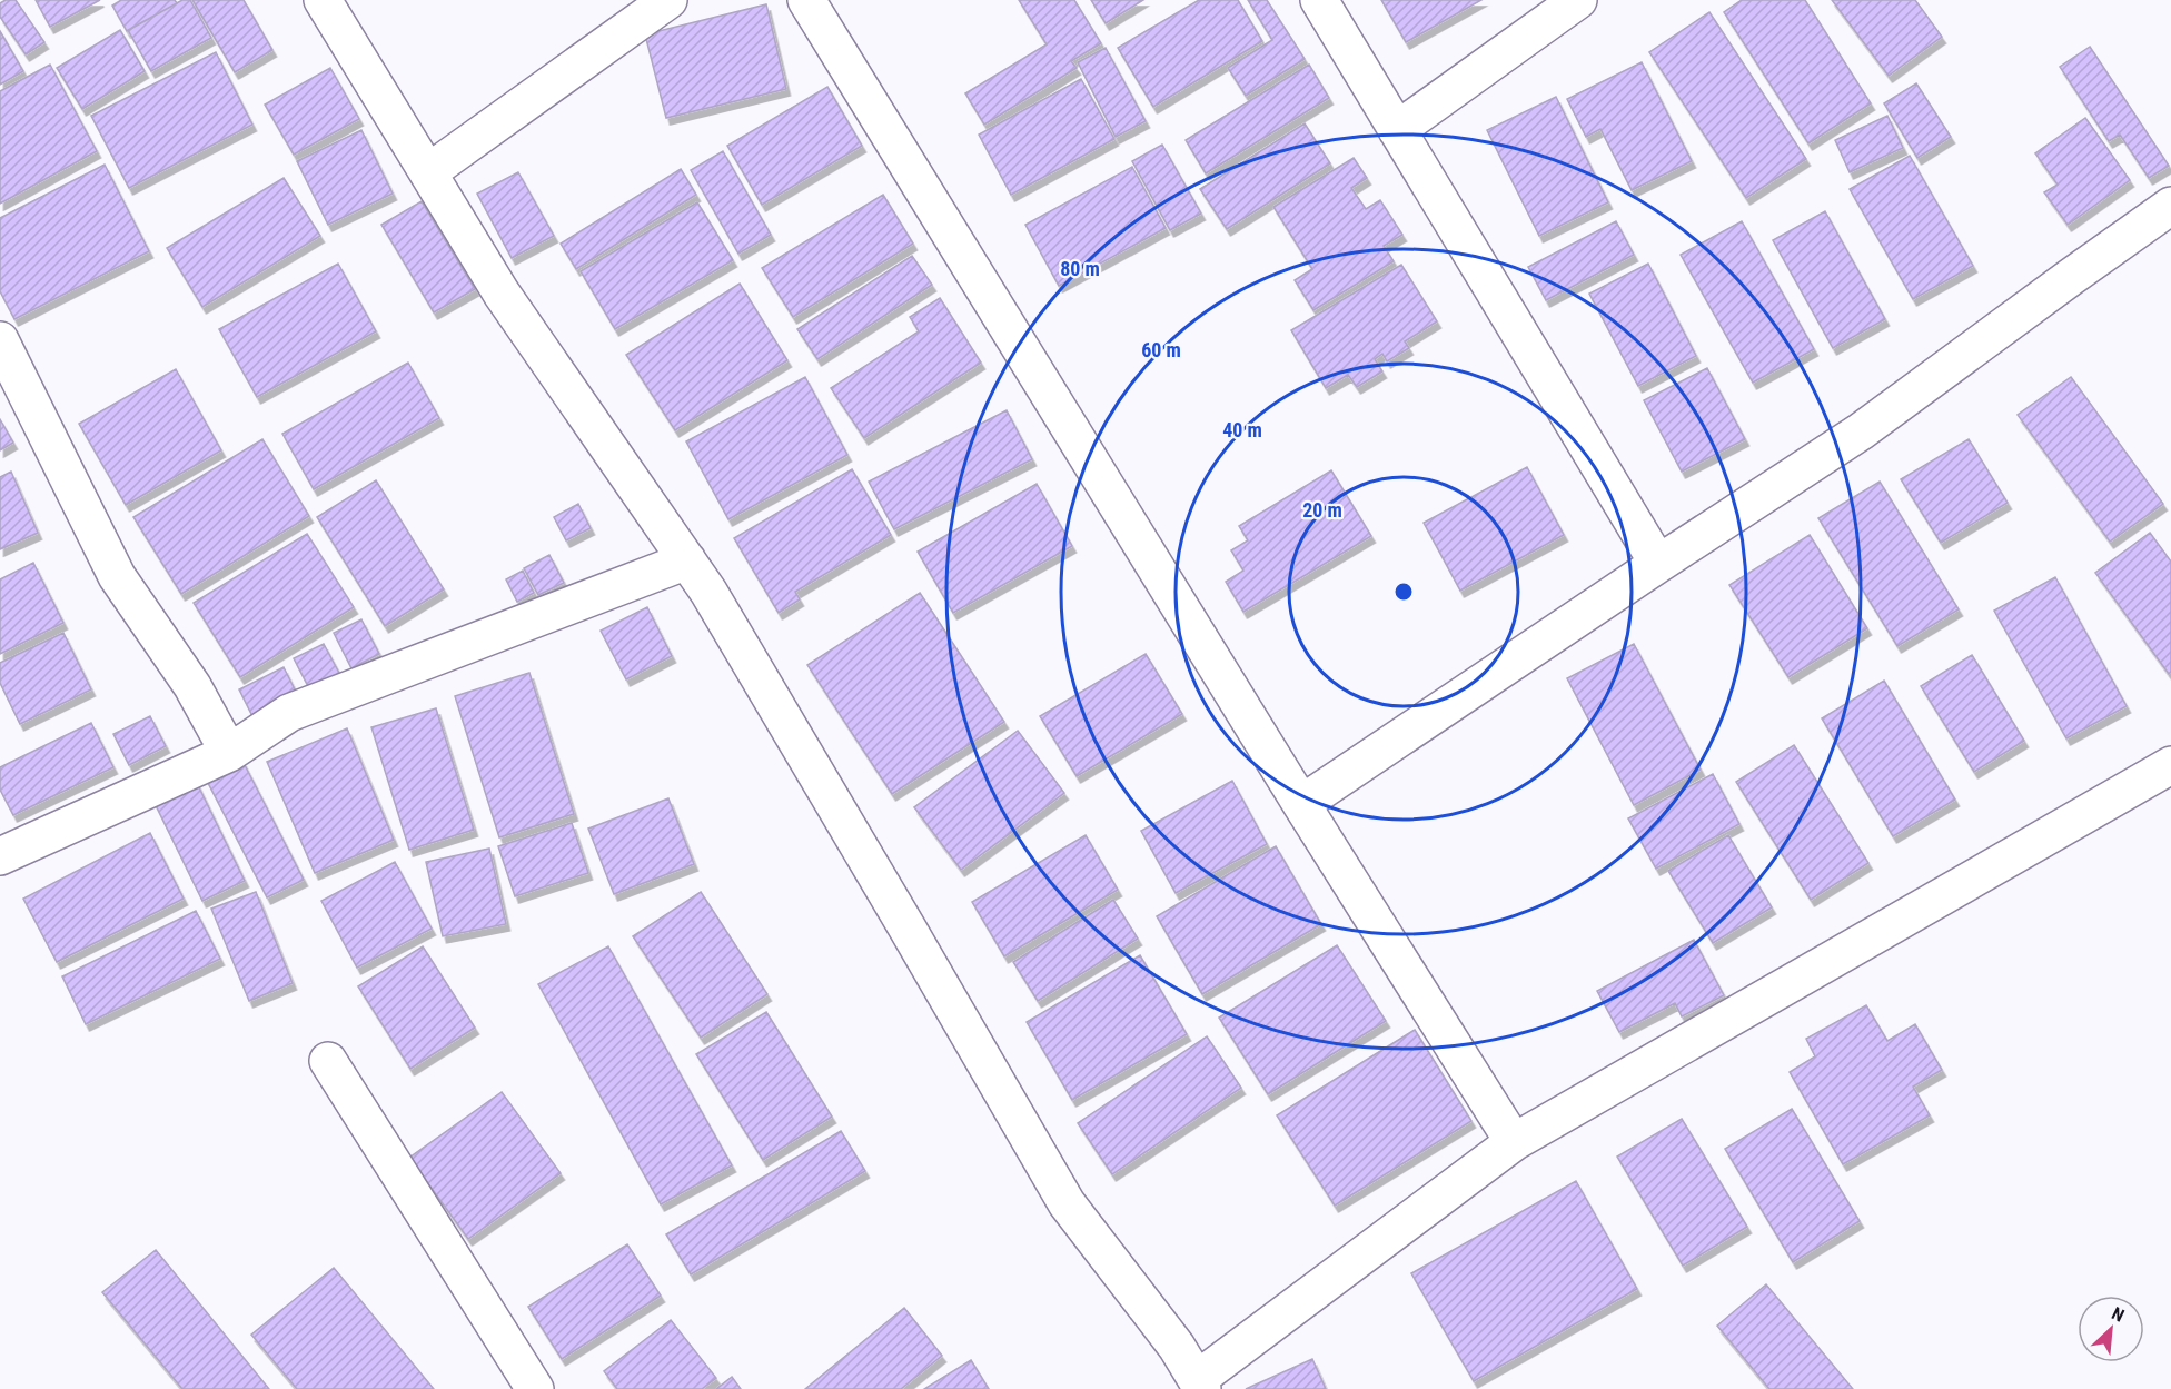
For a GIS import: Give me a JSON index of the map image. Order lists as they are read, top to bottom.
{
  "north": "top right",
  "rings": [
    "80 m",
    "60 m",
    "40 m",
    "20 m"
  ]
}
